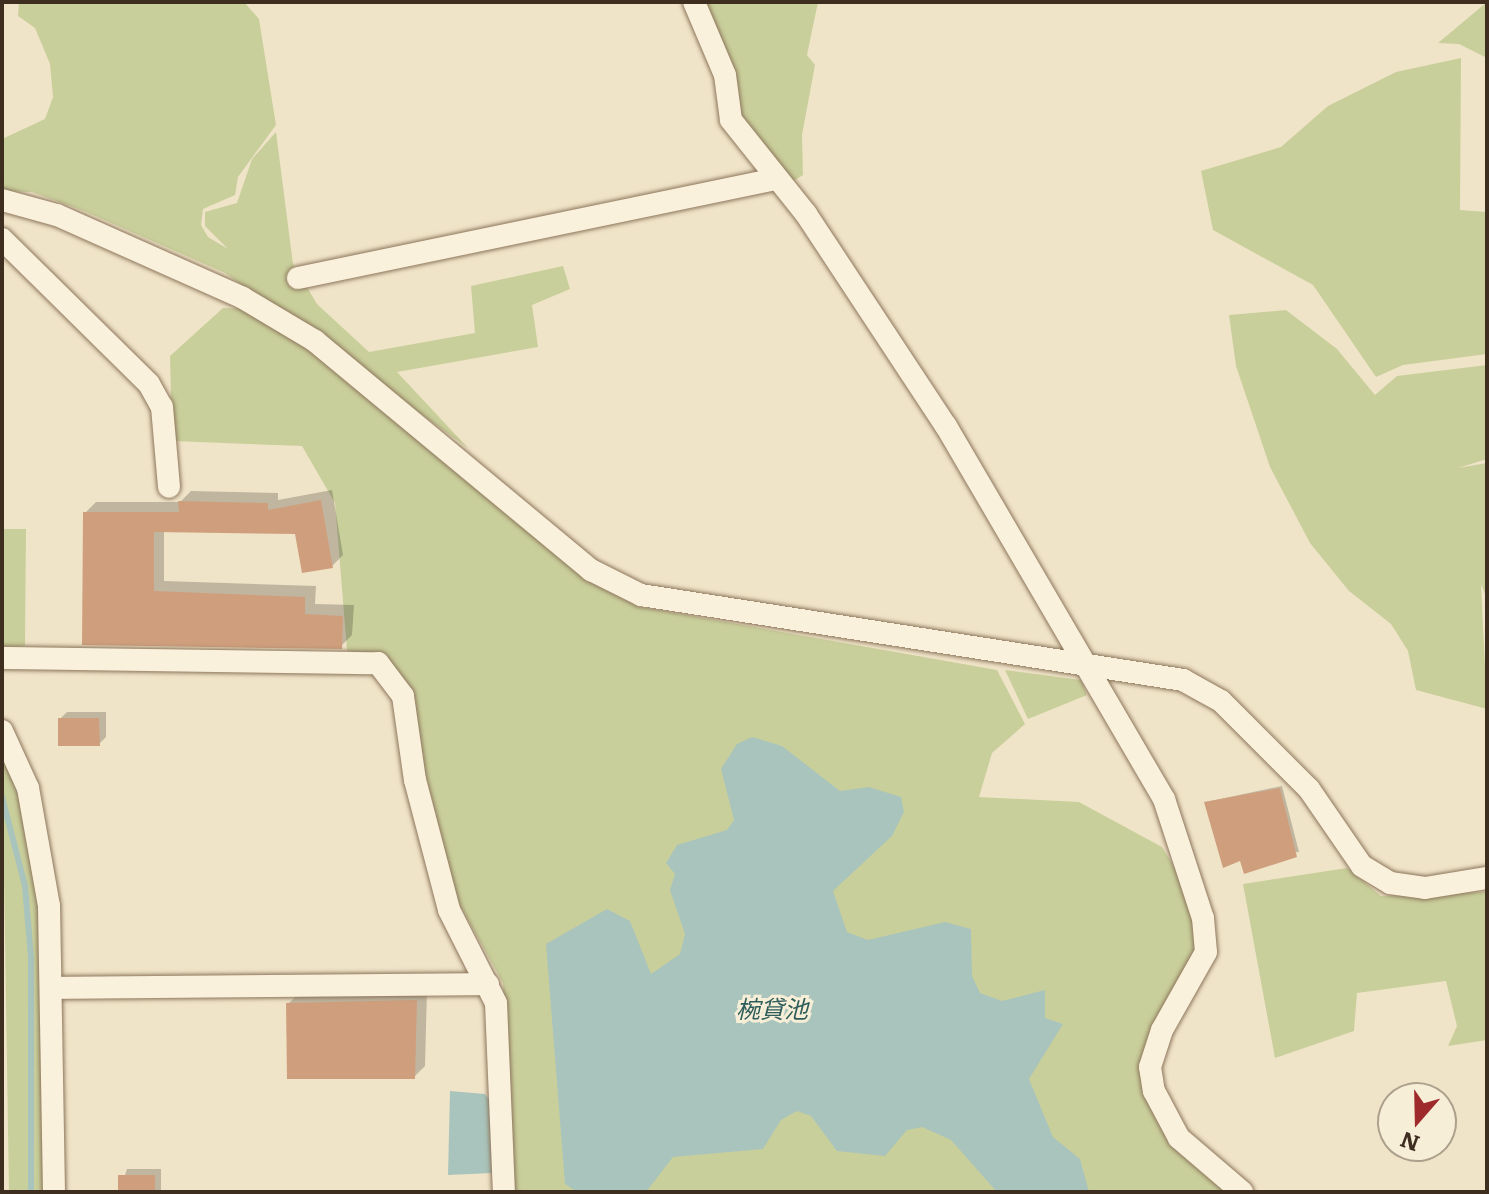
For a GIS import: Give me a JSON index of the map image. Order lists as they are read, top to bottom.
{
  "water": ["椀貸池"],
  "north": "bottom"
}
